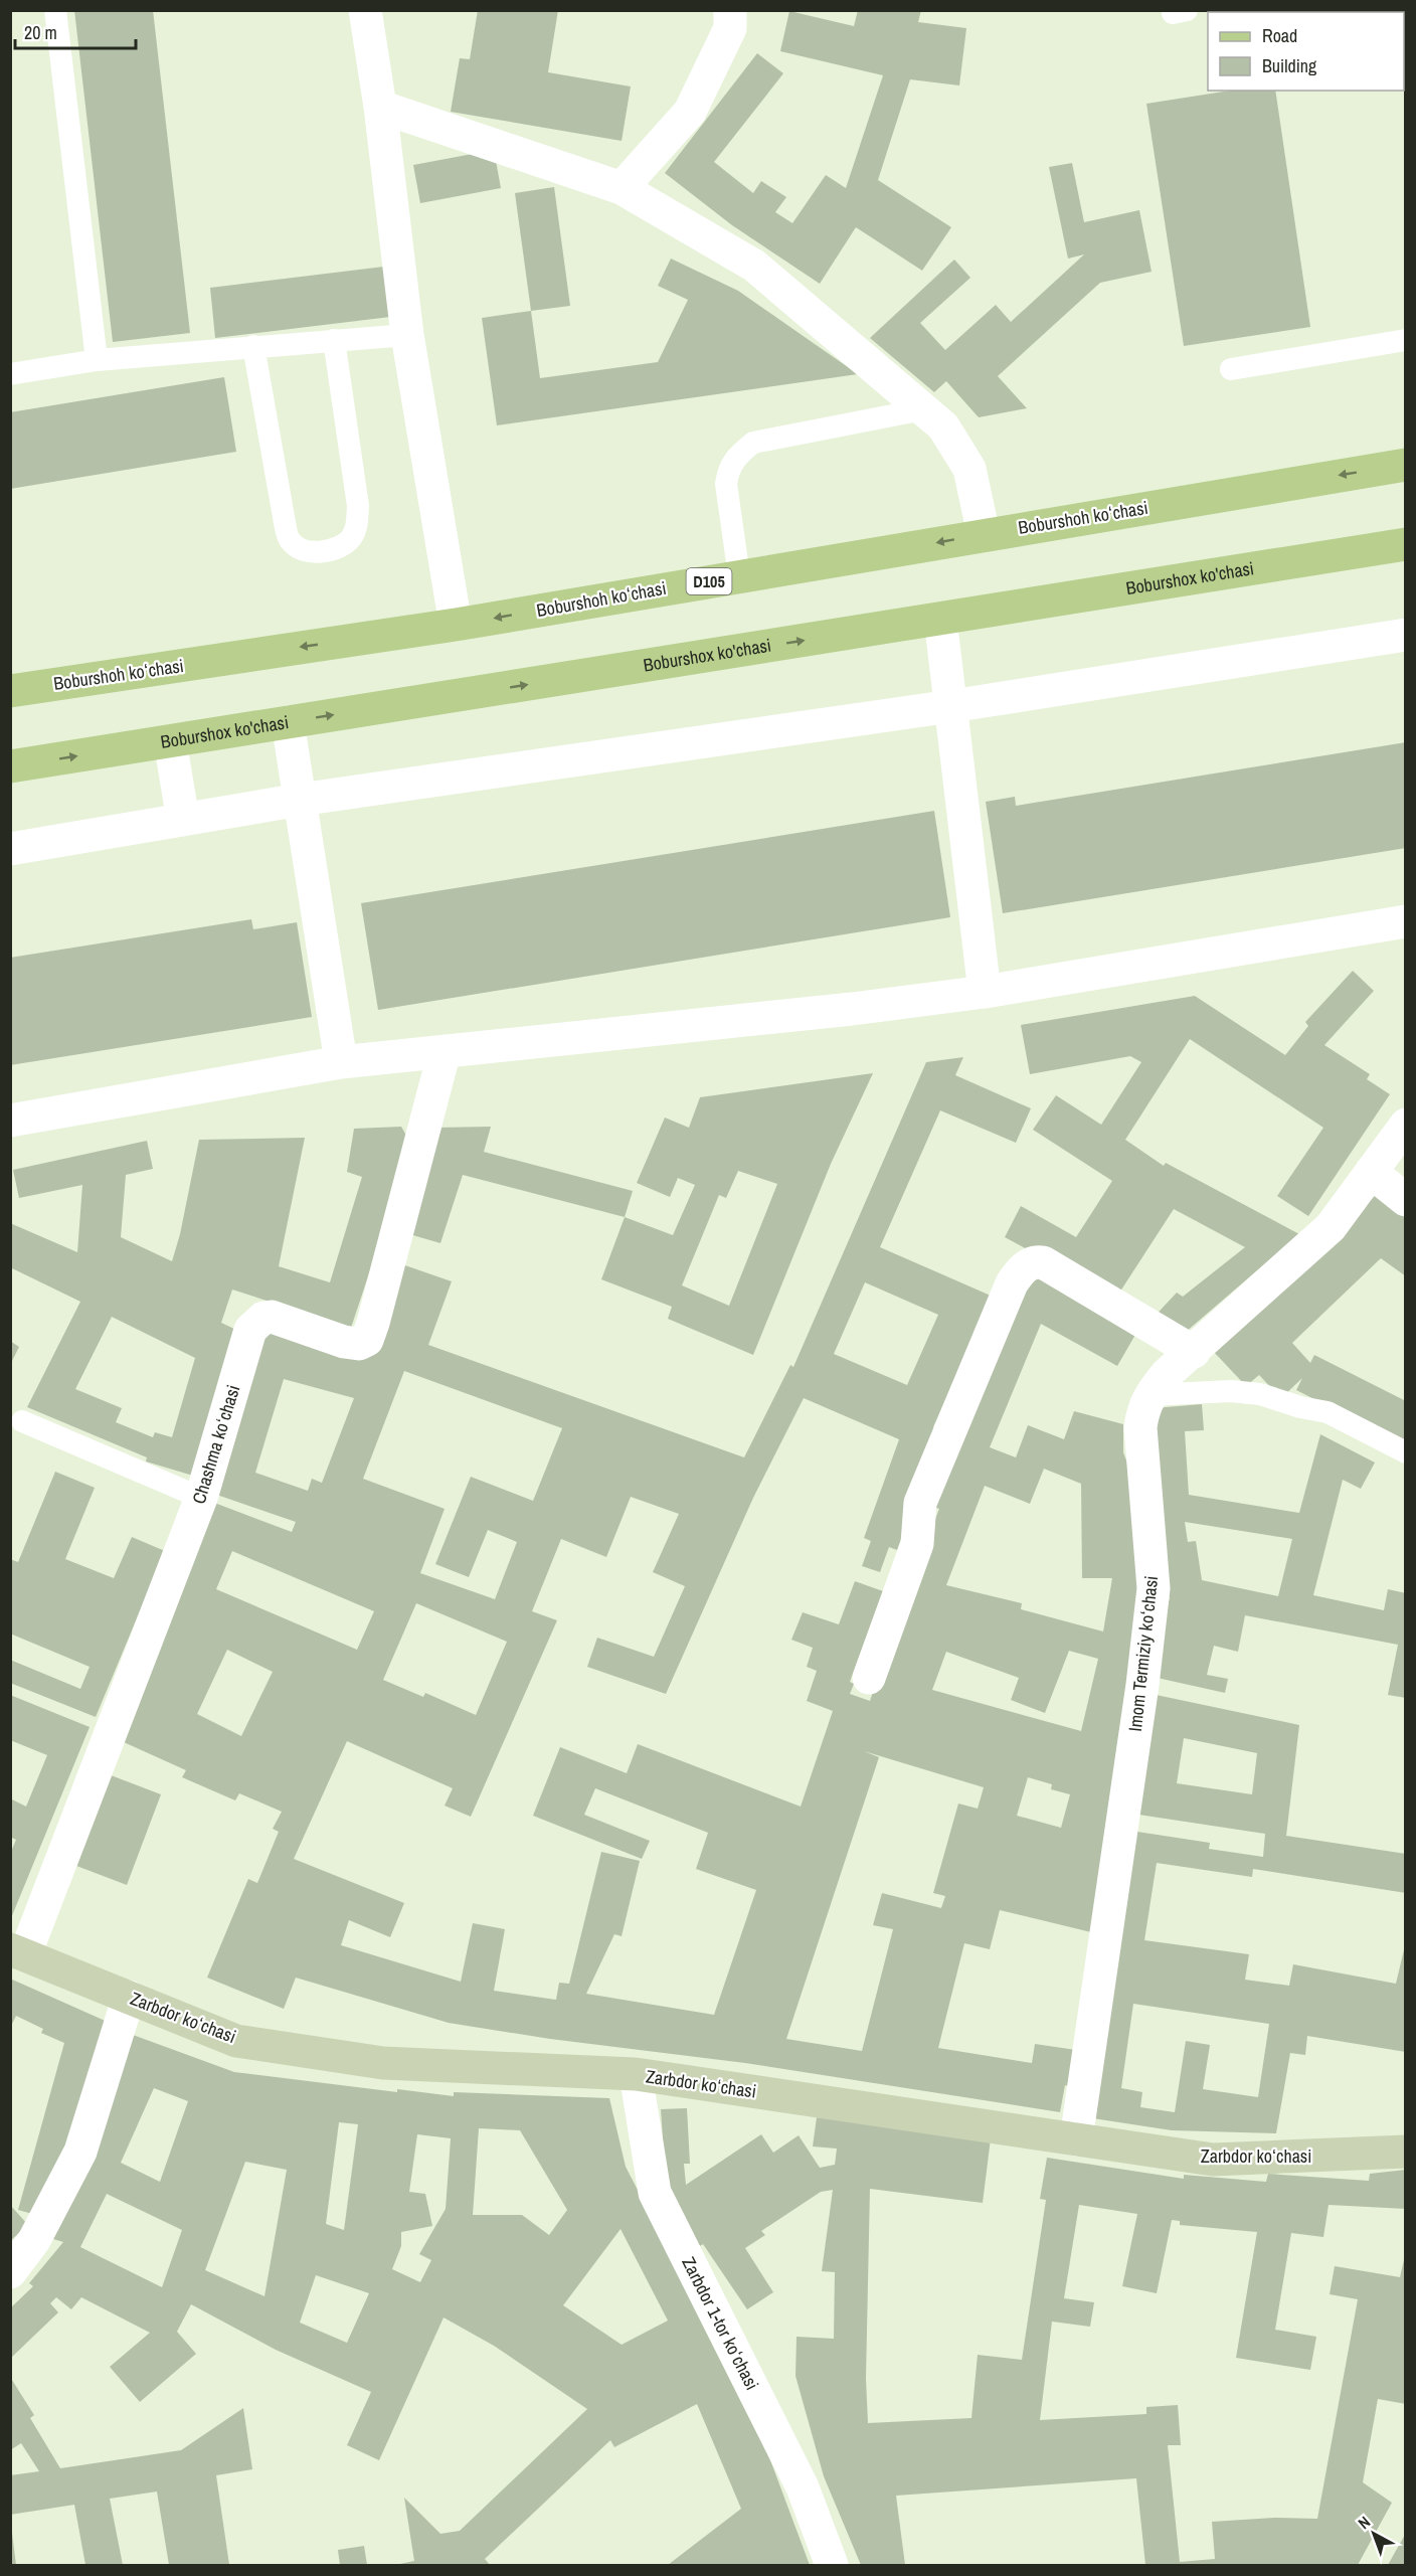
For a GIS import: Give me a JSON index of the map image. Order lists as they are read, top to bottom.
{
  "streets": {
    "main road": ["Boburshoh koʻchasi", "Boburshox ko'chasi", "D105"],
    "street": [
      "Chashma koʻchasi",
      "Imom Termiziy koʻchasi",
      "Zarbdor koʻchasi",
      "Zarbdor 1-tor koʻchasi"
    ]
  },
  "crossings": [
    ["Chashma koʻchasi", "Zarbdor koʻchasi"],
    ["Imom Termiziy koʻchasi", "Zarbdor koʻchasi"],
    ["Zarbdor koʻchasi", "Zarbdor 1-tor koʻchasi"]
  ],
  "one_way": ["Boburshoh koʻchasi", "Boburshox ko'chasi"],
  "legend": ["Road", "Building"],
  "scale_bar": "20 m",
  "north": "top left"
}
